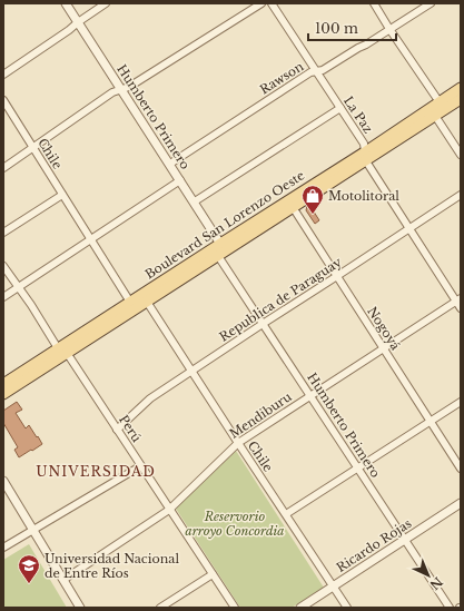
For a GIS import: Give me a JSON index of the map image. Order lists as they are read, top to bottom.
{
  "streets": {
    "main road": ["Boulevard San Lorenzo Oeste"],
    "street": [
      "Rawson",
      "La Paz",
      "Humberto Primero",
      "Chile",
      "Republica de Paraguay",
      "Nogoyá",
      "Mendiburu",
      "Perú",
      "Ricardo Rojas"
    ]
  },
  "crossings": [
    ["Rawson", "La Paz"],
    ["Rawson", "Humberto Primero"],
    ["La Paz", "Boulevard San Lorenzo Oeste"],
    ["La Paz", "Republica de Paraguay"],
    ["La Paz", "Mendiburu"],
    ["Humberto Primero", "Boulevard San Lorenzo Oeste"],
    ["Humberto Primero", "Republica de Paraguay"],
    ["Humberto Primero", "Mendiburu"],
    ["Humberto Primero", "Ricardo Rojas"],
    ["Chile", "Boulevard San Lorenzo Oeste"],
    ["Chile", "Republica de Paraguay"],
    ["Chile", "Mendiburu"],
    ["Chile", "Ricardo Rojas"],
    ["Boulevard San Lorenzo Oeste", "Nogoyá"],
    ["Boulevard San Lorenzo Oeste", "Perú"],
    ["Republica de Paraguay", "Nogoyá"],
    ["Republica de Paraguay", "Perú"],
    ["Nogoyá", "Mendiburu"],
    ["Mendiburu", "Perú"]
  ],
  "districts": ["UNIVERSIDAD"],
  "parks": ["Reservorio arroyo Concordia"],
  "places": {
    "shop": ["Motolitoral"],
    "school or university": ["Universidad Nacional de Entre Ríos"]
  },
  "scale_bar": "100 m",
  "north": "bottom right"
}
